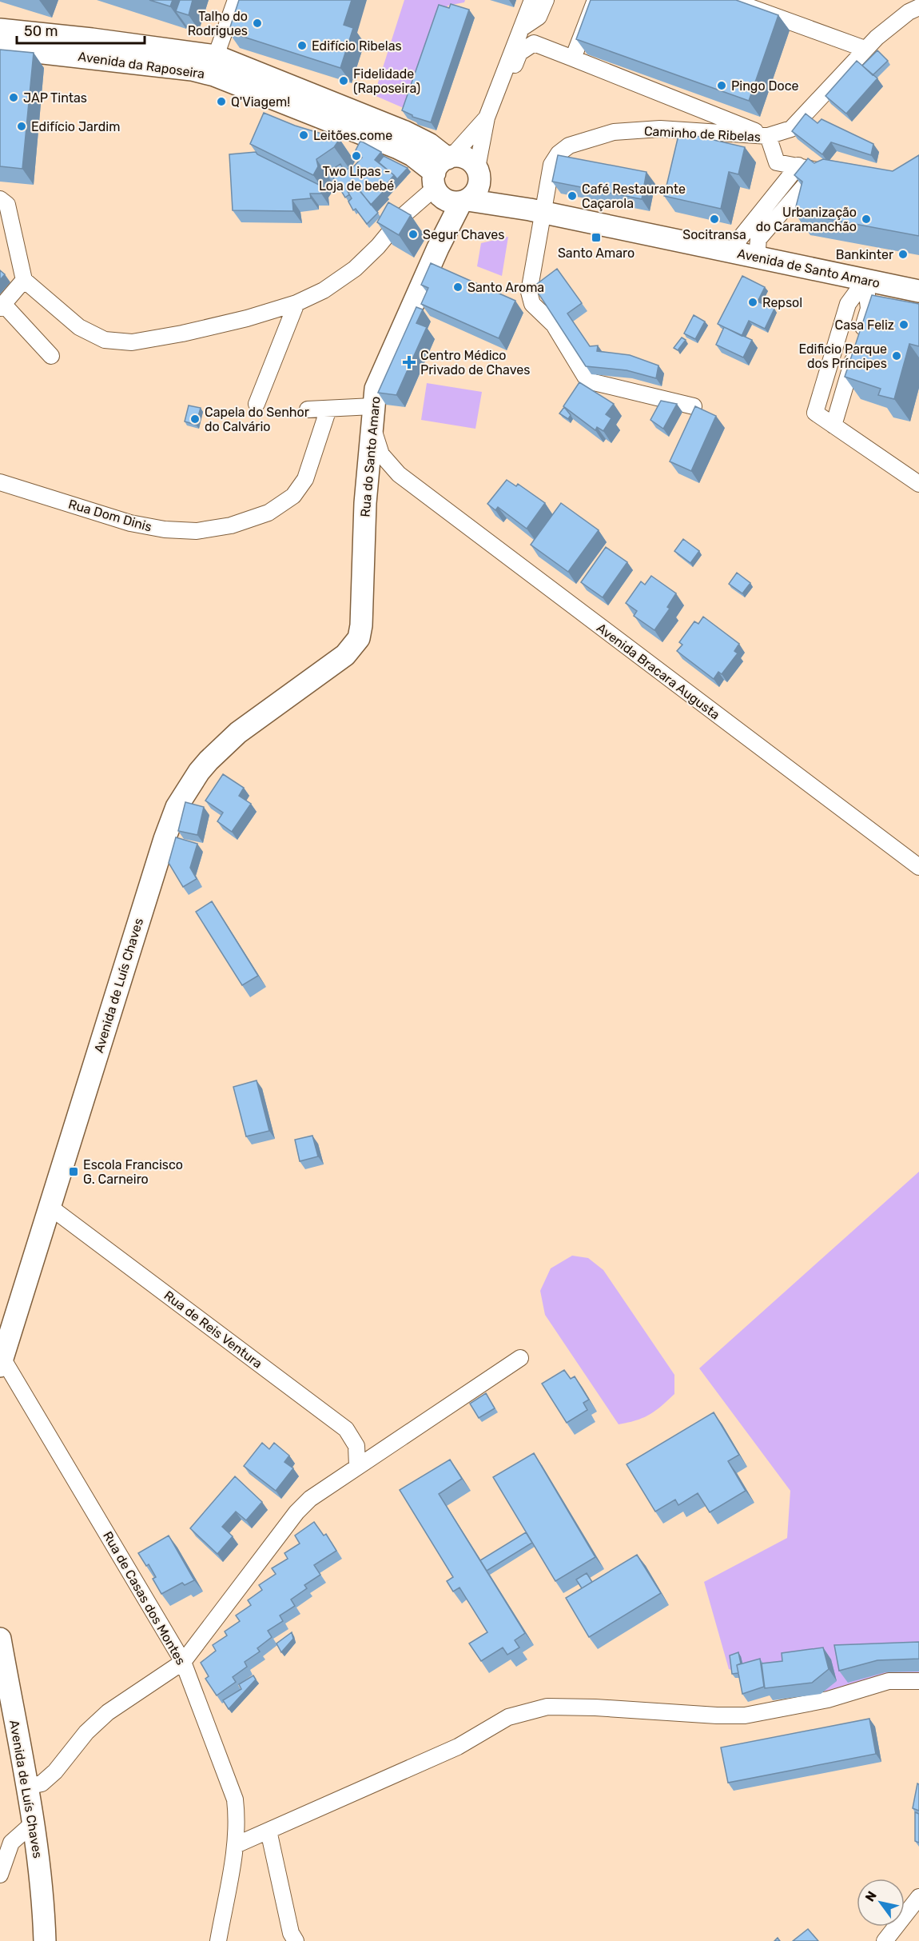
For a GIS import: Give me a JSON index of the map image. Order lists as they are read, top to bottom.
{
  "streets": {
    "main road": [
      "Avenida da Raposeira",
      "Avenida de Santo Amaro",
      "Rua do Santo Amaro",
      "Avenida de Luís Chaves"
    ],
    "street": [
      "Caminho de Ribelas",
      "Rua Dom Dinis",
      "Avenida Bracara Augusta",
      "Rua de Reis Ventura",
      "Rua de Casas dos Montes"
    ]
  },
  "crossings": [
    ["Avenida da Raposeira", "Avenida de Santo Amaro"],
    ["Avenida da Raposeira", "Rua do Santo Amaro"],
    ["Caminho de Ribelas", "Avenida de Santo Amaro"],
    ["Avenida de Santo Amaro", "Rua do Santo Amaro"],
    ["Rua do Santo Amaro", "Avenida Bracara Augusta"],
    ["Rua do Santo Amaro", "Avenida de Luís Chaves"],
    ["Avenida de Luís Chaves", "Rua de Reis Ventura"],
    ["Avenida de Luís Chaves", "Rua de Casas dos Montes"]
  ],
  "places": {
    "other": [
      "Talho do Rodrigues",
      "Edifício Ribelas",
      "Fidelidade (Raposeira)",
      "Pingo Doce",
      "JAP Tintas",
      "Q'Viagem!",
      "Edifício Jardim",
      "Leitões.come",
      "Two Lipas - Loja de bebé",
      "Café Restaurante Caçarola",
      "Socitransa",
      "Urbanização do Caramanchão",
      "Segur Chaves",
      "Bankinter",
      "Santo Aroma",
      "Repsol",
      "Casa Feliz",
      "Edificio Parque dos Príncipes",
      "Capela do Senhor do Calvário"
    ],
    "transit": ["Santo Amaro", "Escola Francisco G. Carneiro"],
    "health": ["Centro Médico Privado de Chaves"]
  },
  "scale_bar": "50 m",
  "north": "top left"
}
